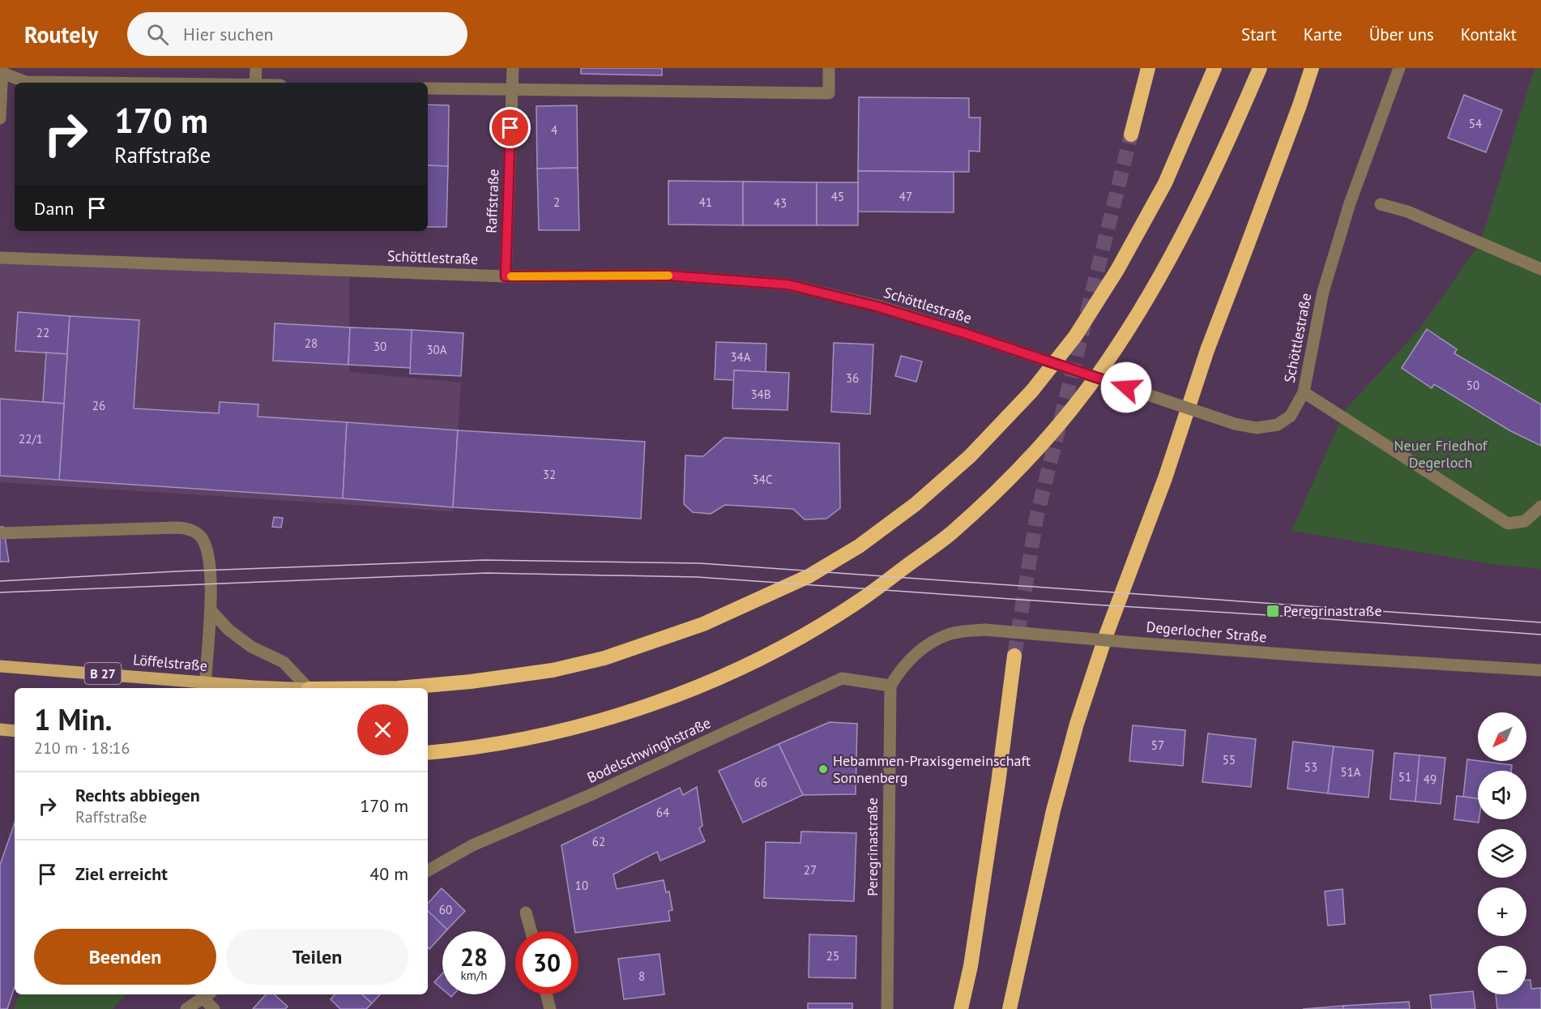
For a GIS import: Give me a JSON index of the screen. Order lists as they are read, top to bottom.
{
  "streets": {
    "main road": ["Löffelstraße", "B 27"],
    "street": [
      "Raffstraße",
      "Schöttlestraße",
      "Degerlocher Straße",
      "Bodelschwinghstraße",
      "Peregrinastraße"
    ]
  },
  "crossings": [
    ["Raffstraße", "Schöttlestraße"],
    ["Degerlocher Straße", "Bodelschwinghstraße"],
    ["Degerlocher Straße", "Peregrinastraße"],
    ["Bodelschwinghstraße", "Peregrinastraße"]
  ],
  "parks": ["Neuer Friedhof Degerloch"],
  "places": {
    "transit": ["Peregrinastraße"],
    "other": ["Hebammen-Praxisgemeinschaft Sonnenberg"]
  },
  "house_numbers": [
    "54",
    "4",
    "45",
    "47",
    "2",
    "41",
    "43",
    "22",
    "28",
    "30",
    "30A",
    "34A",
    "36",
    "50",
    "34B",
    "26",
    "22/1",
    "32",
    "34C",
    "57",
    "55",
    "53",
    "51A",
    "51",
    "49",
    "66",
    "64",
    "62",
    "27",
    "10",
    "60",
    "25",
    "8"
  ],
  "north": "bottom left",
  "page": {
    "header": "Routely",
    "search": "Hier suchen",
    "nav": [
      "Start",
      "Karte",
      "Über uns",
      "Kontakt"
    ],
    "turn": ["170 m", "Raffstraße"],
    "then": "Dann",
    "heading": ["1 Min.", "210 m · 18:16"],
    "map_buttons": ["+", "−"],
    "list": [
      {
        "name": "Rechts abbiegen",
        "note": "Raffstraße",
        "value": "170 m"
      },
      {
        "name": "Ziel erreicht",
        "value": "40 m"
      }
    ],
    "buttons": ["Beenden", "Teilen"],
    "speed": "28 km/h",
    "limit": "30"
  }
}
